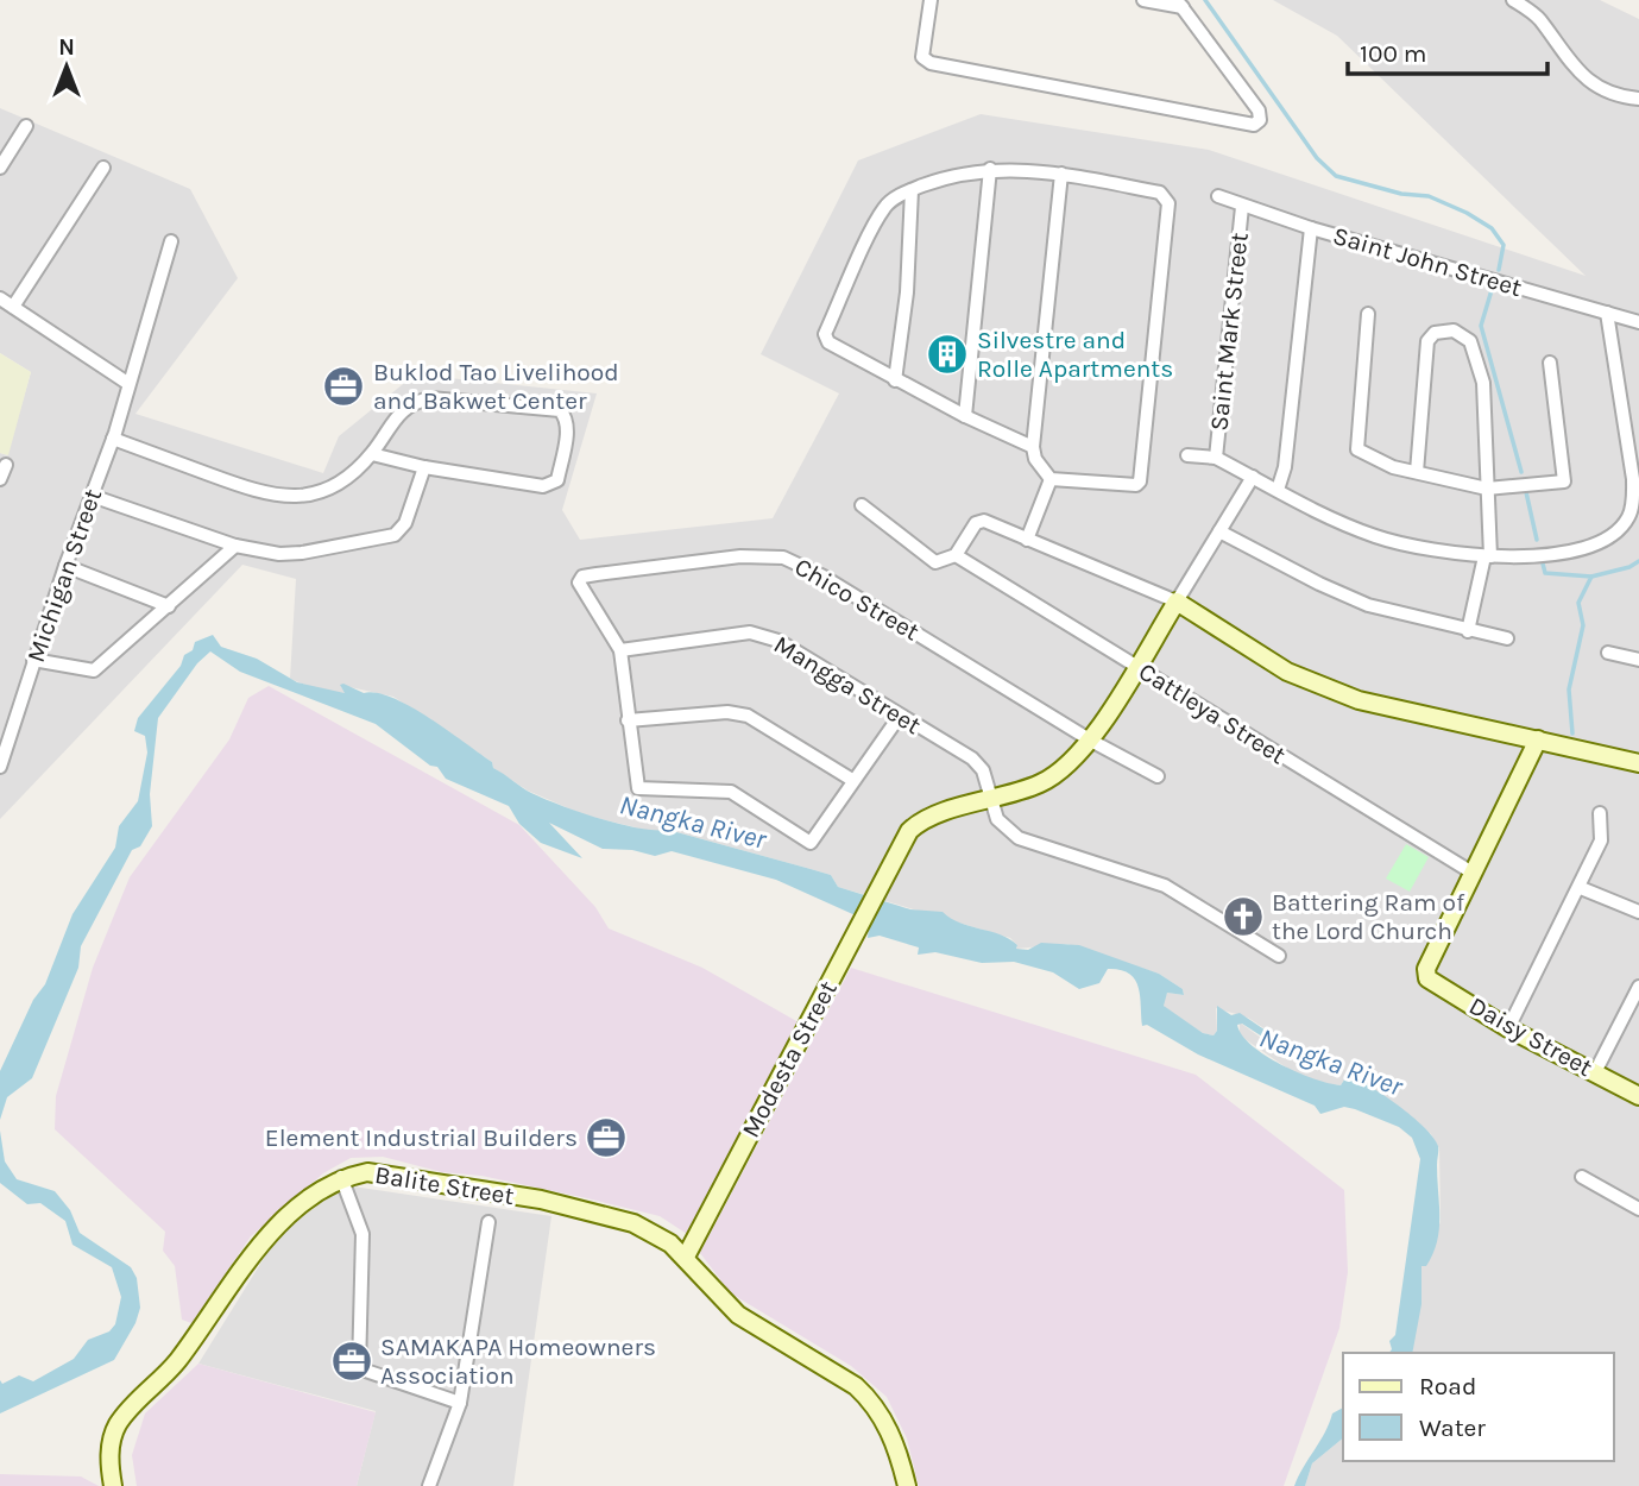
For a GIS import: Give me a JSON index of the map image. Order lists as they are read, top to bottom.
{
  "streets": {
    "main road": ["Daisy Street", "Modesta Street", "Balite Street"],
    "street": [
      "Saint John Street",
      "Saint Mark Street",
      "Michigan Street",
      "Chico Street",
      "Mangga Street",
      "Cattleya Street"
    ]
  },
  "crossings": [
    ["Saint John Street", "Saint Mark Street"],
    ["Chico Street", "Mangga Street"],
    ["Chico Street", "Modesta Street"],
    ["Mangga Street", "Modesta Street"],
    ["Cattleya Street", "Daisy Street"],
    ["Cattleya Street", "Modesta Street"],
    ["Modesta Street", "Balite Street"]
  ],
  "water": ["Nangka River"],
  "places": {
    "building": ["Silvestre and Rolle Apartments"],
    "office": ["Buklod Tao Livelihood and Bakwet Center", "Element Industrial Builders", "SAMAKAPA Homeowners Association"],
    "church": ["Battering Ram of the Lord Church"]
  },
  "legend": ["Road", "Water"],
  "scale_bar": "100 m",
  "north": "top"
}
